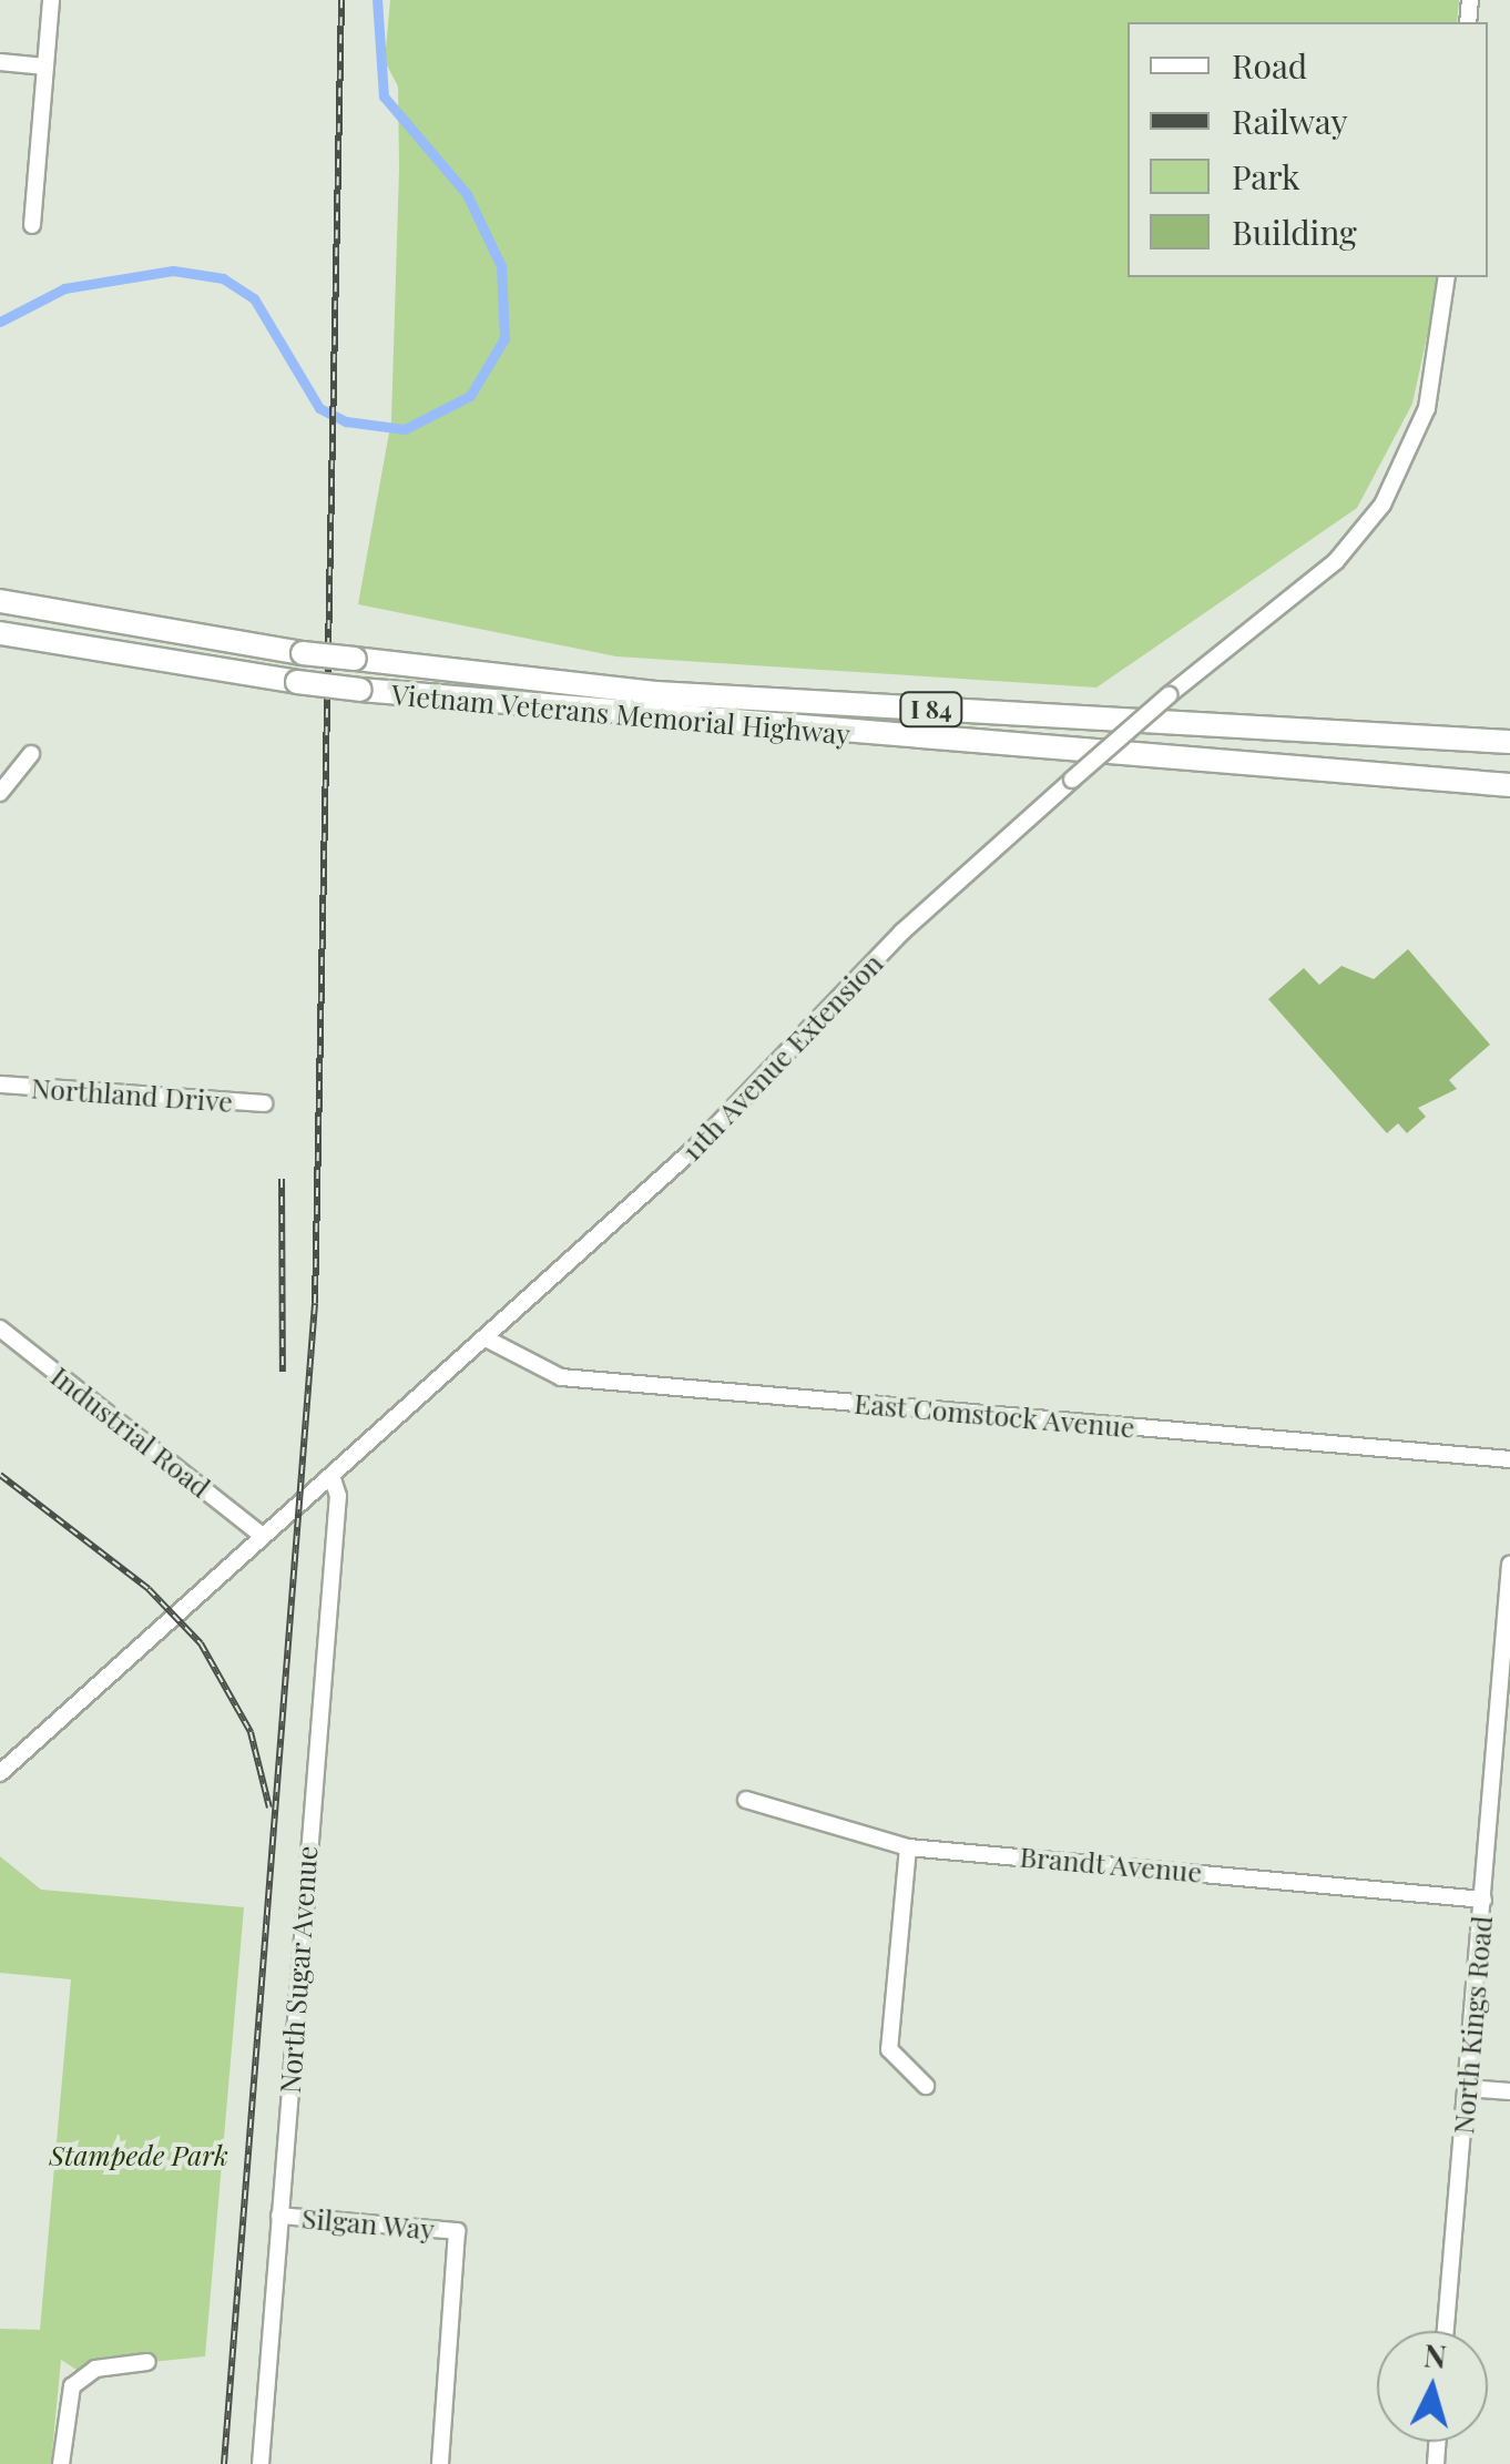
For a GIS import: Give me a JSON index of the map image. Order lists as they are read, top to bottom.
{
  "streets": {
    "highway": ["I 84", "Vietnam Veterans Memorial Highway"],
    "street": [
      "11th Avenue Extension",
      "Northland Drive",
      "East Comstock Avenue",
      "Industrial Road",
      "Brandt Avenue",
      "North Sugar Avenue",
      "North Kings Road",
      "Silgan Way"
    ]
  },
  "crossings": [
    ["11th Avenue Extension", "East Comstock Avenue"],
    ["11th Avenue Extension", "Industrial Road"],
    ["11th Avenue Extension", "North Sugar Avenue"],
    ["Brandt Avenue", "North Kings Road"],
    ["North Sugar Avenue", "Silgan Way"]
  ],
  "parks": ["Stampede Park"],
  "legend": [
    "Road",
    "Railway",
    "Park",
    "Building"
  ],
  "north": "top"
}
